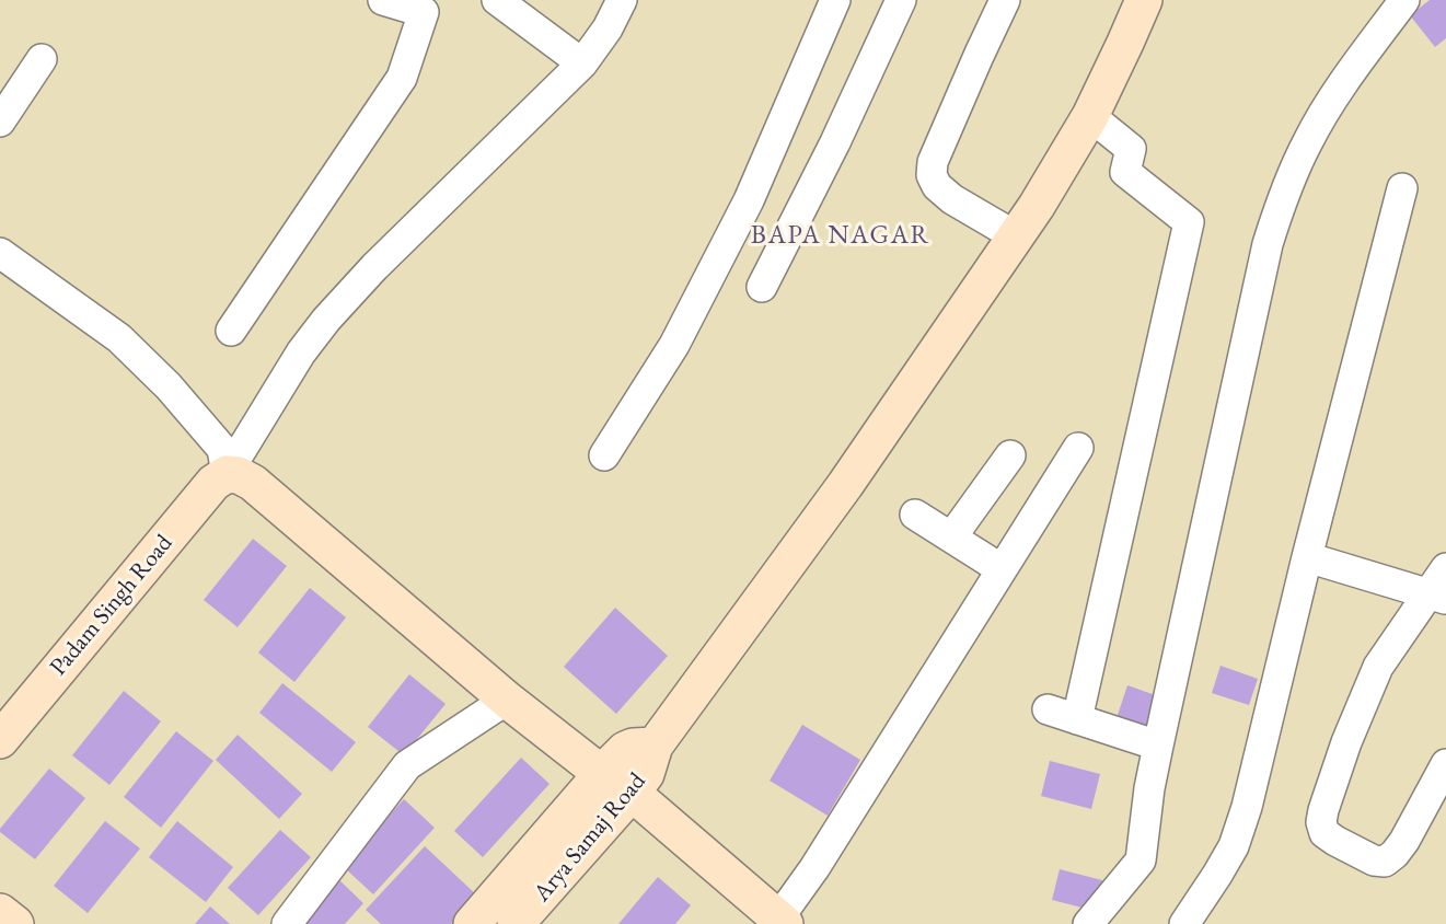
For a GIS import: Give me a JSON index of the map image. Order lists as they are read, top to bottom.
{
  "streets": {
    "street": ["Padam Singh Road", "Arya Samaj Road"]
  },
  "districts": ["BAPA NAGAR"]
}
